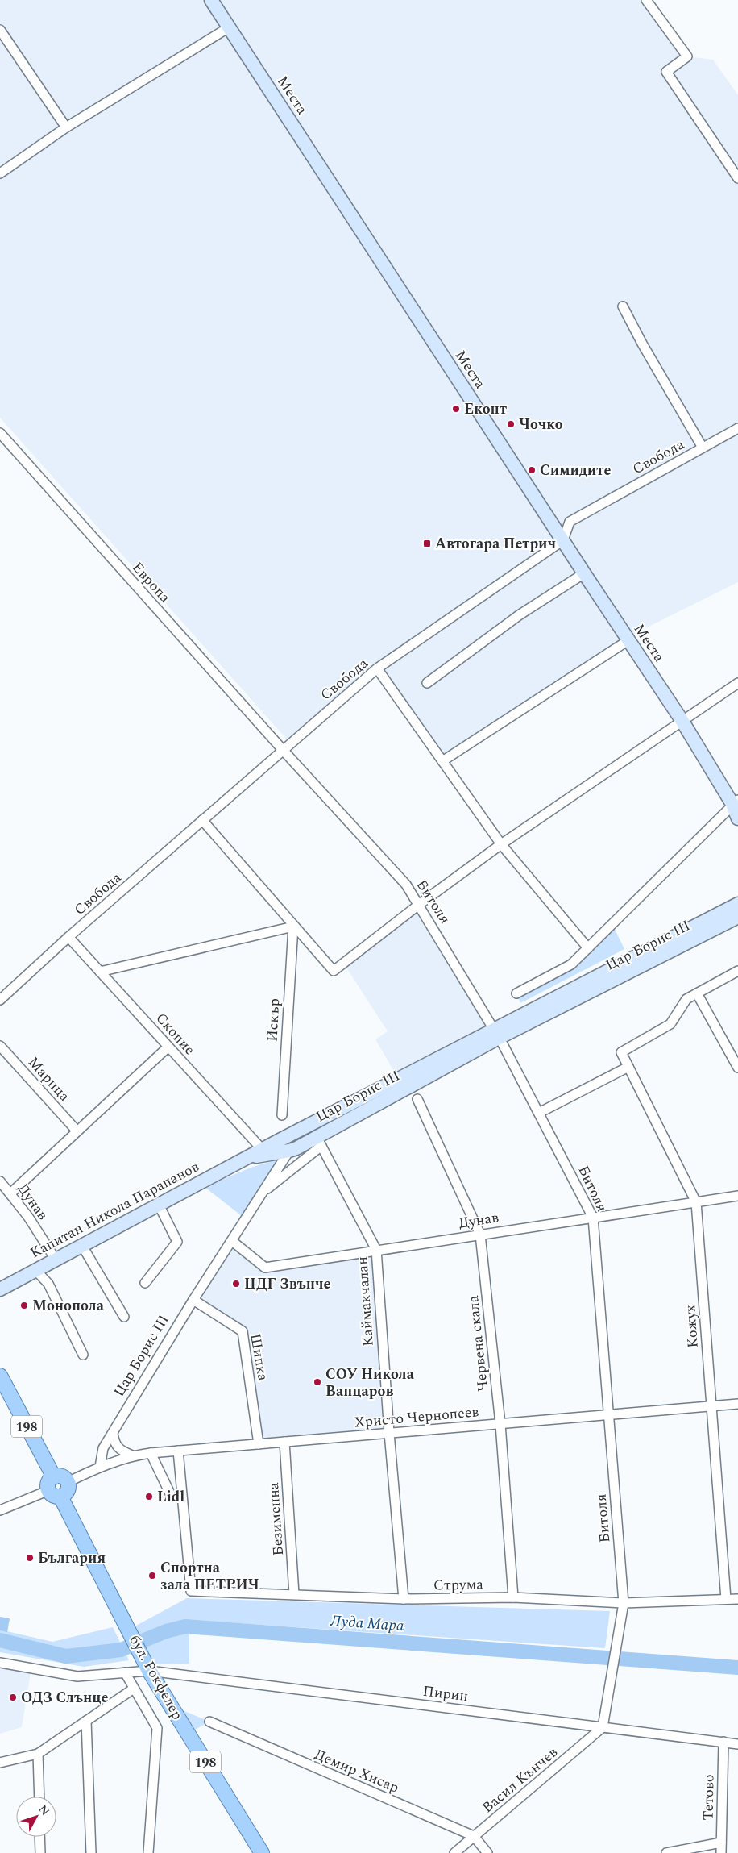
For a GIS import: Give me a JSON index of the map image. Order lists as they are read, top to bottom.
{
  "streets": {
    "main road": [
      "Места",
      "Цар Борис III",
      "Капитан Никола Парапанов",
      "198",
      "бул. Рокфелер"
    ],
    "street": [
      "Свобода",
      "Европа",
      "Битоля",
      "Искър",
      "Скопие",
      "Марица",
      "Дунав",
      "Каймакчалан",
      "Кожух",
      "Червена скала",
      "Шипка",
      "Христо Чернопеев",
      "Безименна",
      "Струма",
      "Пирин",
      "Демир Хисар",
      "Васил Кънчев",
      "Тетово"
    ]
  },
  "crossings": [
    ["Места", "Свобода"],
    ["Свобода", "Европа"],
    ["Свобода", "Битоля"],
    ["Свобода", "Скопие"],
    ["Европа", "Битоля"],
    ["Битоля", "Цар Борис III"],
    ["Битоля", "Дунав"],
    ["Битоля", "Христо Чернопеев"],
    ["Битоля", "Струма"],
    ["Битоля", "Пирин"],
    ["Битоля", "Васил Кънчев"],
    ["Цар Борис III", "Дунав"],
    ["Цар Борис III", "Капитан Никола Парапанов"],
    ["Цар Борис III", "Каймакчалан"],
    ["Цар Борис III", "Шипка"],
    ["Цар Борис III", "Христо Чернопеев"],
    ["Скопие", "Капитан Никола Парапанов"],
    ["Дунав", "Капитан Никола Парапанов"],
    ["Дунав", "Каймакчалан"],
    ["Дунав", "Кожух"],
    ["Дунав", "Червена скала"],
    ["Каймакчалан", "Христо Чернопеев"],
    ["Каймакчалан", "Струма"],
    ["Кожух", "Христо Чернопеев"],
    ["Кожух", "Струма"],
    ["Червена скала", "Христо Чернопеев"],
    ["Червена скала", "Струма"],
    ["Шипка", "Христо Чернопеев"],
    ["Христо Чернопеев", "Безименна"],
    ["Христо Чернопеев", "Струма"],
    ["198", "бул. Рокфелер"],
    ["Безименна", "Струма"],
    ["бул. Рокфелер", "Пирин"],
    ["Пирин", "Васил Кънчев"],
    ["Пирин", "Тетово"],
    ["Демир Хисар", "Васил Кънчев"]
  ],
  "water": ["Луда Мара"],
  "places": {
    "other": [
      "Еконт",
      "Чочко",
      "Симидите",
      "ЦДГ Звънче",
      "Монопола",
      "СОУ Никола Вапцаров",
      "Lidl",
      "България",
      "Спортна зала ПЕТРИЧ",
      "ОДЗ Слънце"
    ],
    "transit": ["Автогара Петрич"]
  },
  "north": "top right"
}
